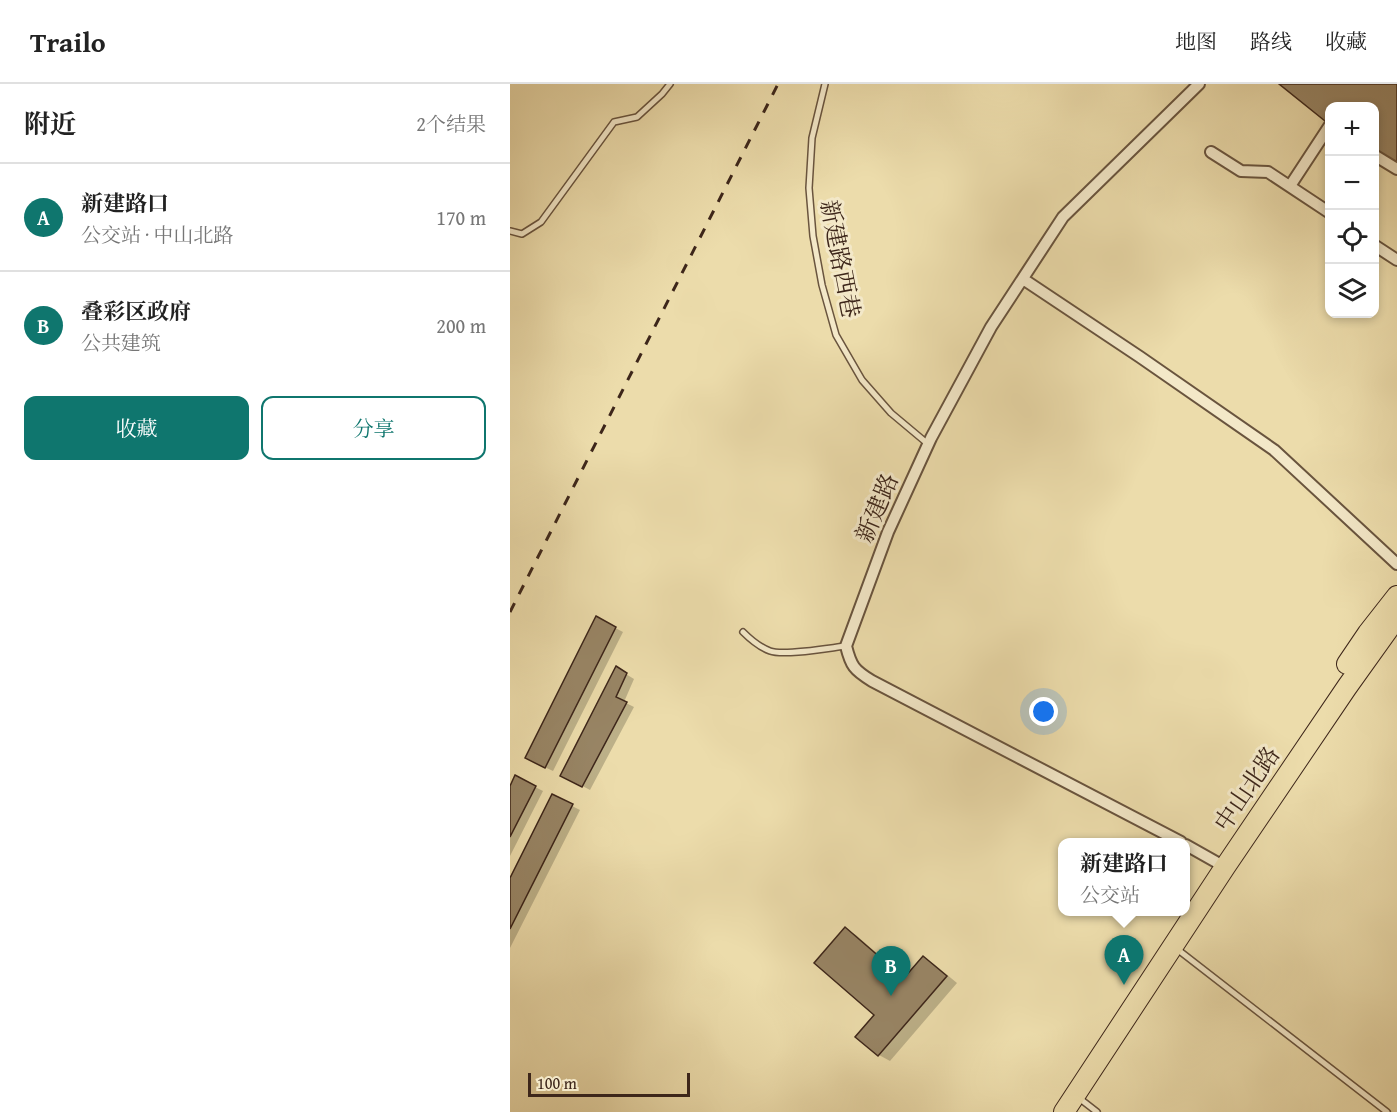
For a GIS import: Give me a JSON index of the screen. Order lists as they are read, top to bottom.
{
  "streets": {
    "highway": ["中山北路"],
    "street": ["新建路"],
    "lane": ["新建路西巷"]
  },
  "crossings": [
    ["新建路西巷", "新建路"]
  ],
  "scale_bar": "100 m",
  "page": {
    "header": "Trailo",
    "nav": ["地图", "路线", "收藏"],
    "heading": ["附近", "2个结果"],
    "map_buttons": ["+", "−"],
    "list": [
      {
        "mark": "A",
        "name": "新建路口",
        "note": "公交站 · 中山北路",
        "value": "170 m"
      },
      {
        "mark": "B",
        "name": "叠彩区政府",
        "note": "公共建筑",
        "value": "200 m"
      }
    ],
    "buttons": ["收藏", "分享"],
    "popup": ["新建路口", "公交站"],
    "pins": ["A", "B"],
    "scale": "100 m"
  }
}
